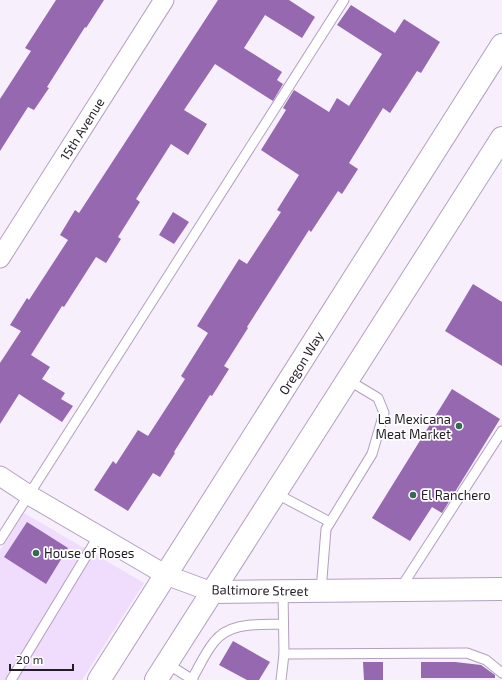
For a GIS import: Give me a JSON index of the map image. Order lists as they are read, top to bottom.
{
  "streets": {
    "main road": ["Oregon Way", "Baltimore Street"],
    "street": ["15th Avenue"]
  },
  "crossings": [
    ["Oregon Way", "Baltimore Street"]
  ],
  "places": ["La Mexicana Meat Market", "El Ranchero", "House of Roses"],
  "scale_bar": "20 m"
}
